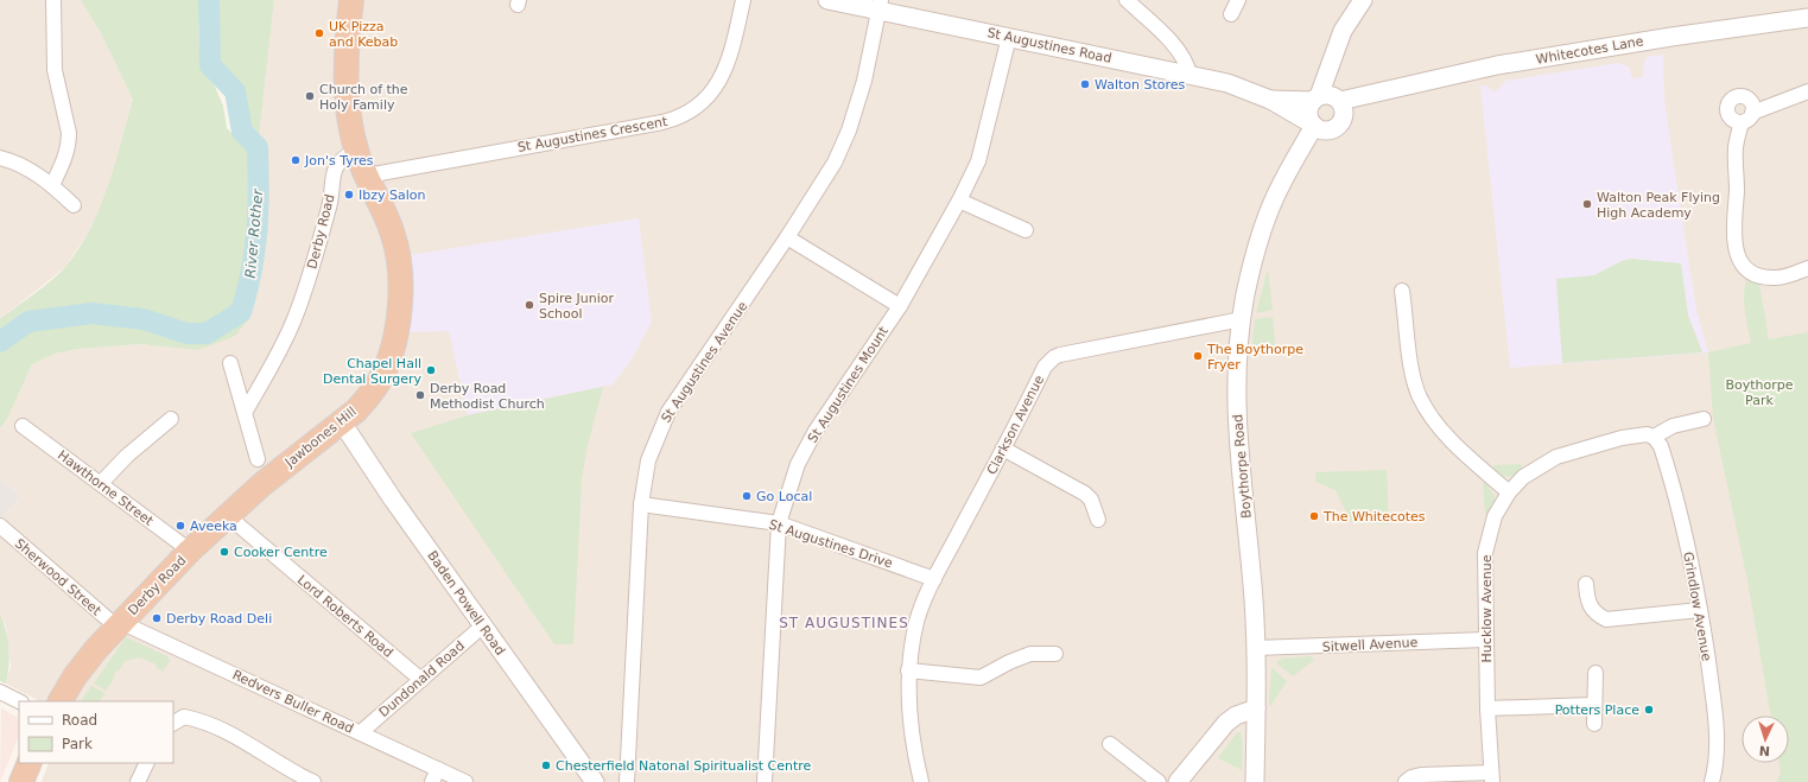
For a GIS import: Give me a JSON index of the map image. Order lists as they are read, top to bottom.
{
  "streets": {
    "highway": ["Derby Road", "Jawbones Hill"],
    "street": [
      "St Augustines Road",
      "Whitecotes Lane",
      "St Augustines Crescent",
      "St Augustines Avenue",
      "St Augustines Mount",
      "Clarkson Avenue",
      "Boythorpe Road",
      "Hawthorne Street",
      "St Augustines Drive",
      "Sherwood Street",
      "Baden Powell Road",
      "Grindlow Avenue",
      "Hucklow Avenue",
      "Lord Roberts Road",
      "Sitwell Avenue",
      "Dundonald Road",
      "Redvers Buller Road"
    ]
  },
  "crossings": [
    ["St Augustines Road", "Whitecotes Lane"],
    ["St Augustines Road", "St Augustines Avenue"],
    ["St Augustines Road", "St Augustines Mount"],
    ["St Augustines Road", "Boythorpe Road"],
    ["Whitecotes Lane", "Boythorpe Road"],
    ["St Augustines Crescent", "Jawbones Hill"],
    ["Derby Road", "Jawbones Hill"],
    ["Derby Road", "Hawthorne Street"],
    ["Derby Road", "Sherwood Street"],
    ["Derby Road", "Lord Roberts Road"],
    ["Derby Road", "Redvers Buller Road"],
    ["St Augustines Avenue", "St Augustines Drive"],
    ["St Augustines Mount", "St Augustines Drive"],
    ["Clarkson Avenue", "Boythorpe Road"],
    ["Clarkson Avenue", "St Augustines Drive"],
    ["Jawbones Hill", "Baden Powell Road"],
    ["Boythorpe Road", "Sitwell Avenue"],
    ["Sherwood Street", "Redvers Buller Road"],
    ["Baden Powell Road", "Dundonald Road"],
    ["Grindlow Avenue", "Hucklow Avenue"],
    ["Hucklow Avenue", "Sitwell Avenue"],
    ["Lord Roberts Road", "Dundonald Road"],
    ["Dundonald Road", "Redvers Buller Road"]
  ],
  "districts": ["ST AUGUSTINES"],
  "water": ["River Rother"],
  "parks": ["Boythorpe Park"],
  "places": [
    "UK Pizza and Kebab",
    "Walton Stores",
    "Church of the Holy Family",
    "Jon's Tyres",
    "Ibzy Salon",
    "Walton Peak Flying High Academy",
    "Spire Junior School",
    "The Boythorpe Fryer",
    "Chapel Hall Dental Surgery",
    "Derby Road Methodist Church",
    "Go Local",
    "The Whitecotes",
    "Aveeka",
    "Cooker Centre",
    "Derby Road Deli",
    "Potters Place",
    "Chesterfield Natonal Spiritualist Centre"
  ],
  "legend": ["Road", "Park"],
  "north": "bottom"
}
